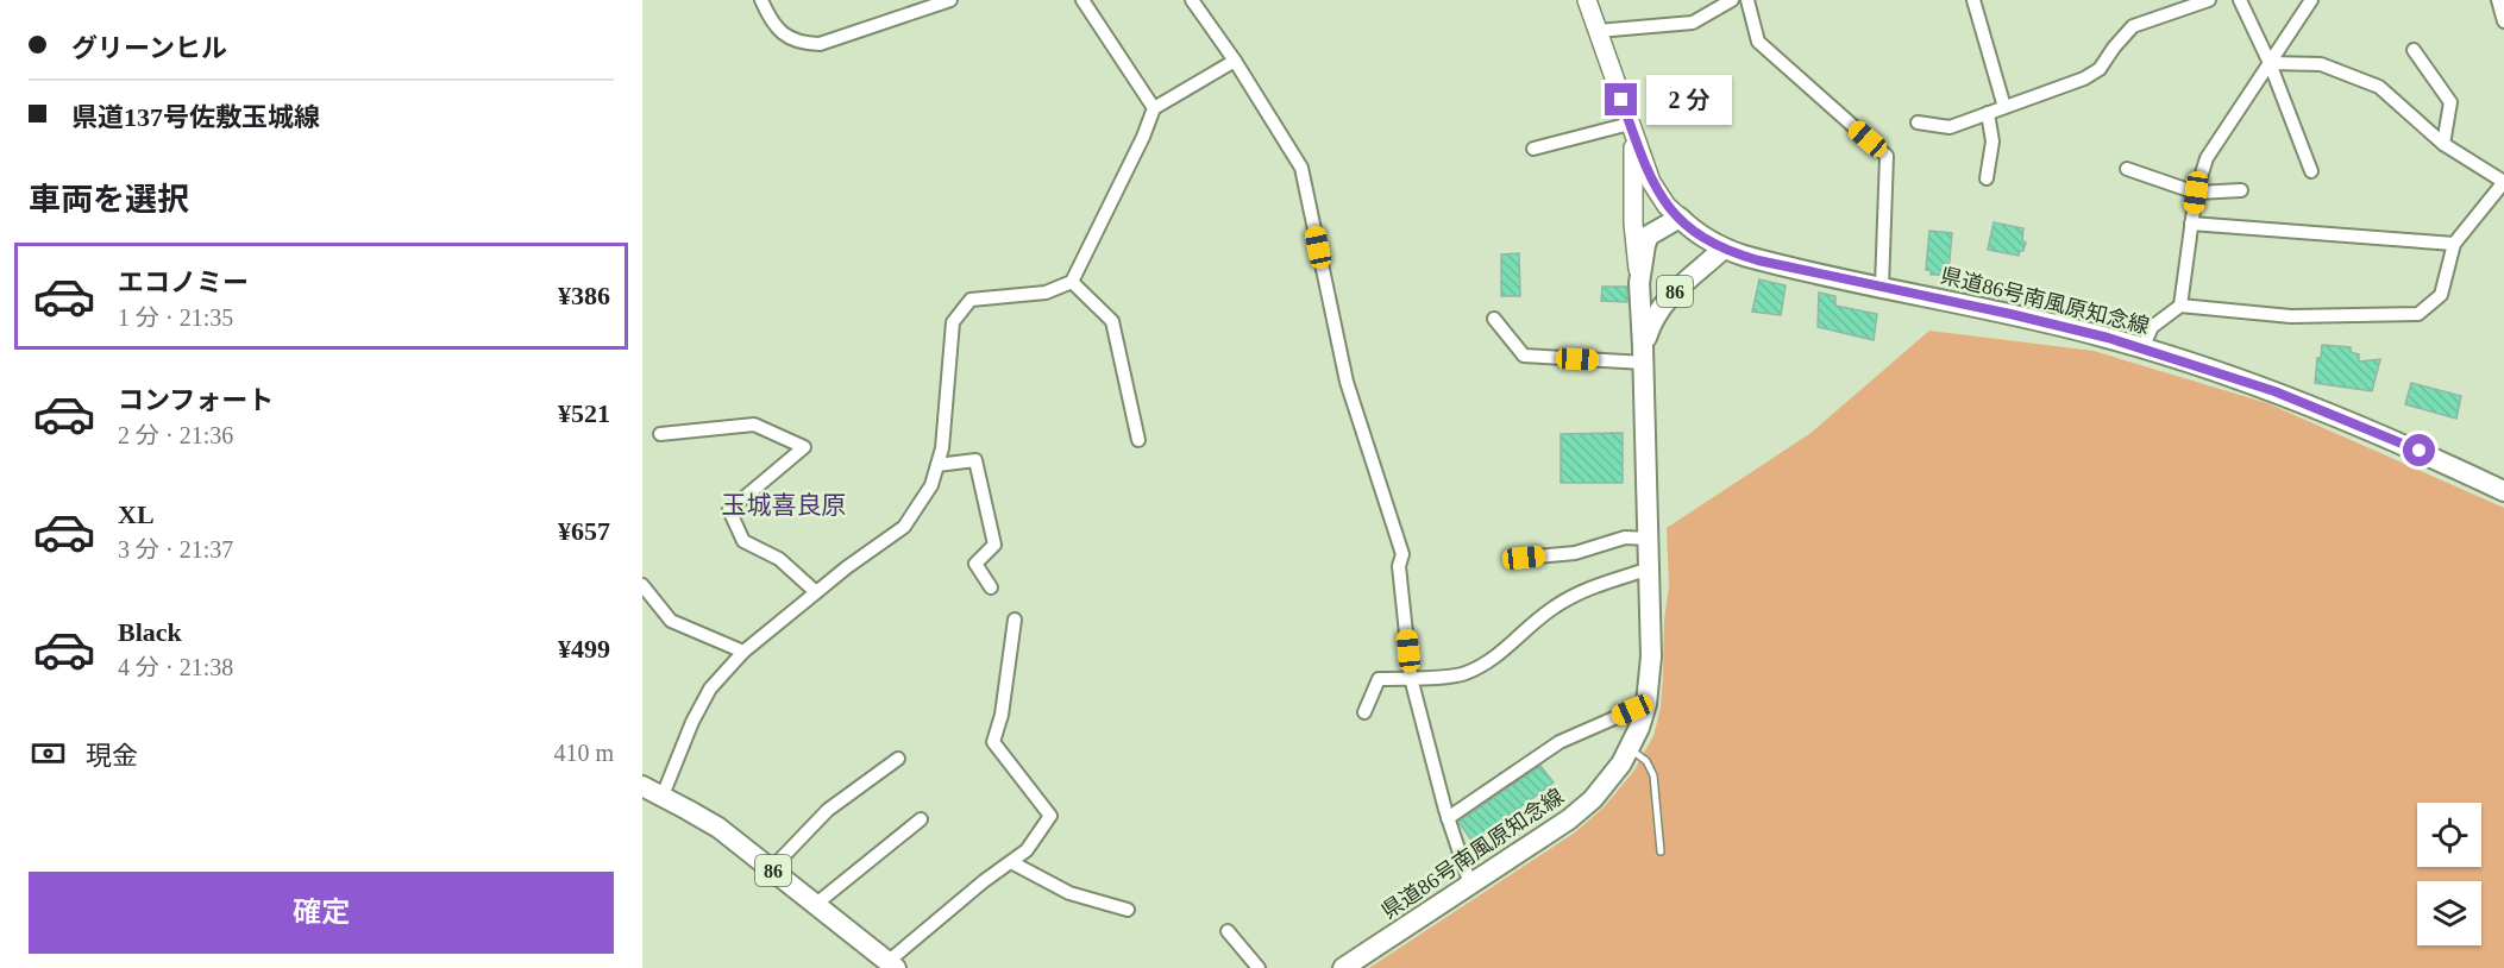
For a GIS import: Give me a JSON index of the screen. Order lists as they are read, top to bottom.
{
  "streets": {
    "main road": ["86", "県道86号南風原知念線"]
  },
  "districts": ["玉城喜良原"],
  "page": {
    "banner": ["グリーンヒル", "県道137号佐敷玉城線"],
    "bubble": "2 分",
    "heading": "車両を選択",
    "list": [
      {
        "name": "エコノミー",
        "note": "1 分 · 21:35",
        "value": "¥386"
      },
      {
        "name": "コンフォート",
        "note": "2 分 · 21:36",
        "value": "¥521"
      },
      {
        "name": "XL",
        "note": "3 分 · 21:37",
        "value": "¥657"
      },
      {
        "name": "Black",
        "note": "4 分 · 21:38",
        "value": "¥499"
      }
    ],
    "pay": ["現金", "410 m"],
    "buttons": "確定"
  }
}
